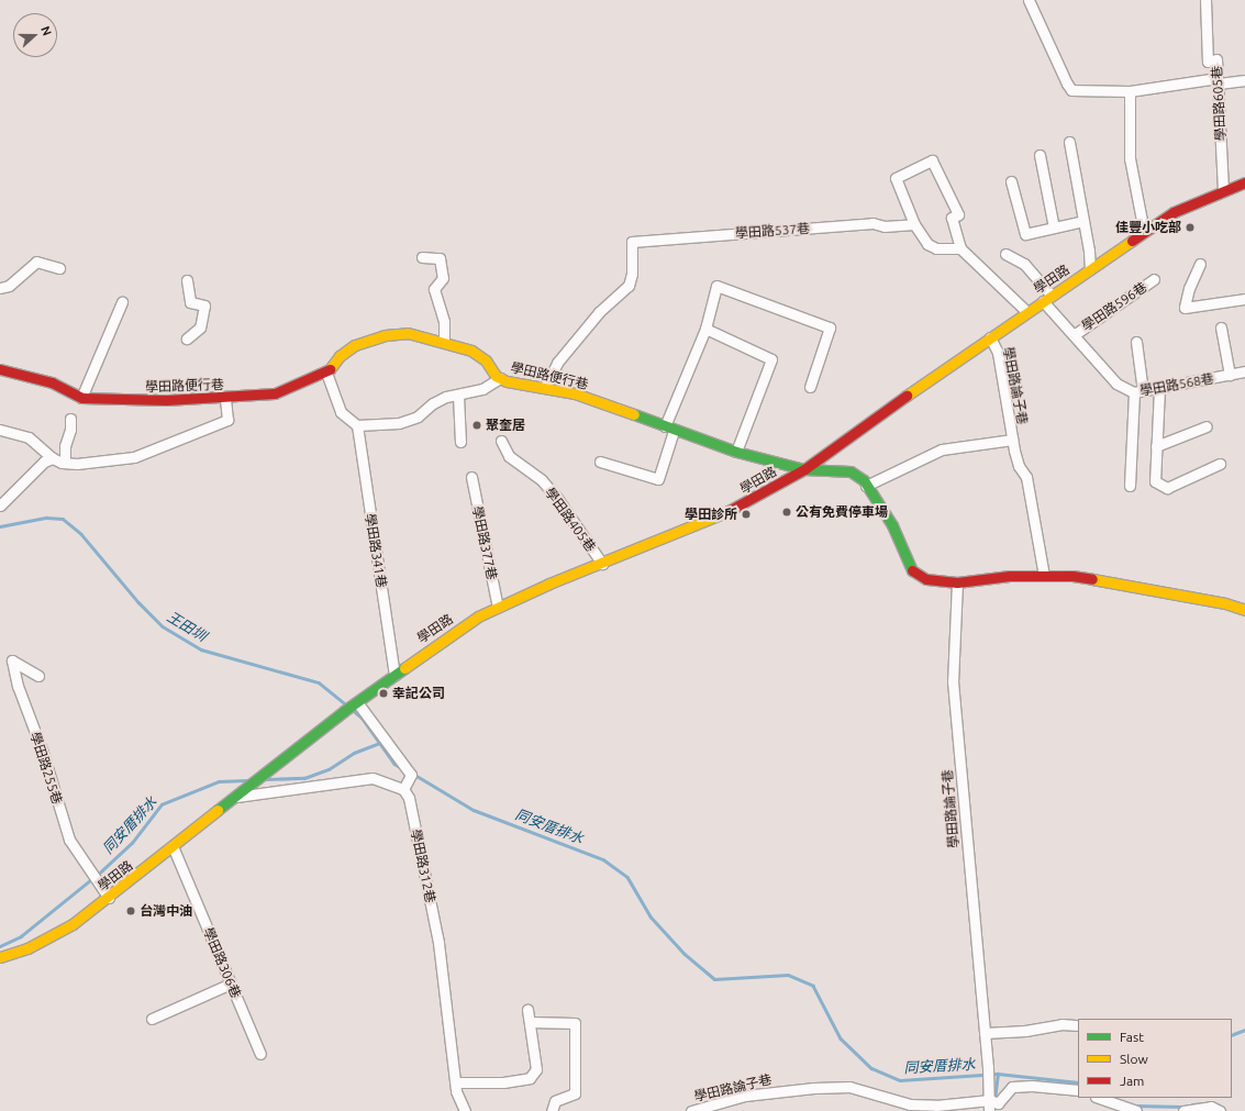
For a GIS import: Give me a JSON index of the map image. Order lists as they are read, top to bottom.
{
  "streets": {
    "main road": ["學田路", "學田路便行巷"],
    "street": [
      "學田路605巷",
      "學田路537巷",
      "學田路596巷",
      "學田路568巷",
      "學田路論子巷",
      "學田路405巷",
      "學田路377巷",
      "學田路341巷",
      "學田路255巷",
      "學田路312巷",
      "學田路306巷"
    ]
  },
  "crossings": [
    ["學田路605巷", "學田路"],
    ["學田路537巷", "學田路便行巷"],
    ["學田路", "學田路便行巷"],
    ["學田路", "學田路568巷"],
    ["學田路", "學田路論子巷"],
    ["學田路", "學田路405巷"],
    ["學田路", "學田路377巷"],
    ["學田路", "學田路341巷"],
    ["學田路", "學田路255巷"],
    ["學田路", "學田路306巷"],
    ["學田路596巷", "學田路568巷"]
  ],
  "water": ["王田圳", "同安厝排水"],
  "places": [
    "佳豐小吃部",
    "聚奎居",
    "公有免費停車場",
    "學田診所",
    "幸記公司",
    "台灣中油"
  ],
  "legend": ["Fast", "Slow", "Jam"],
  "north": "right"
}
